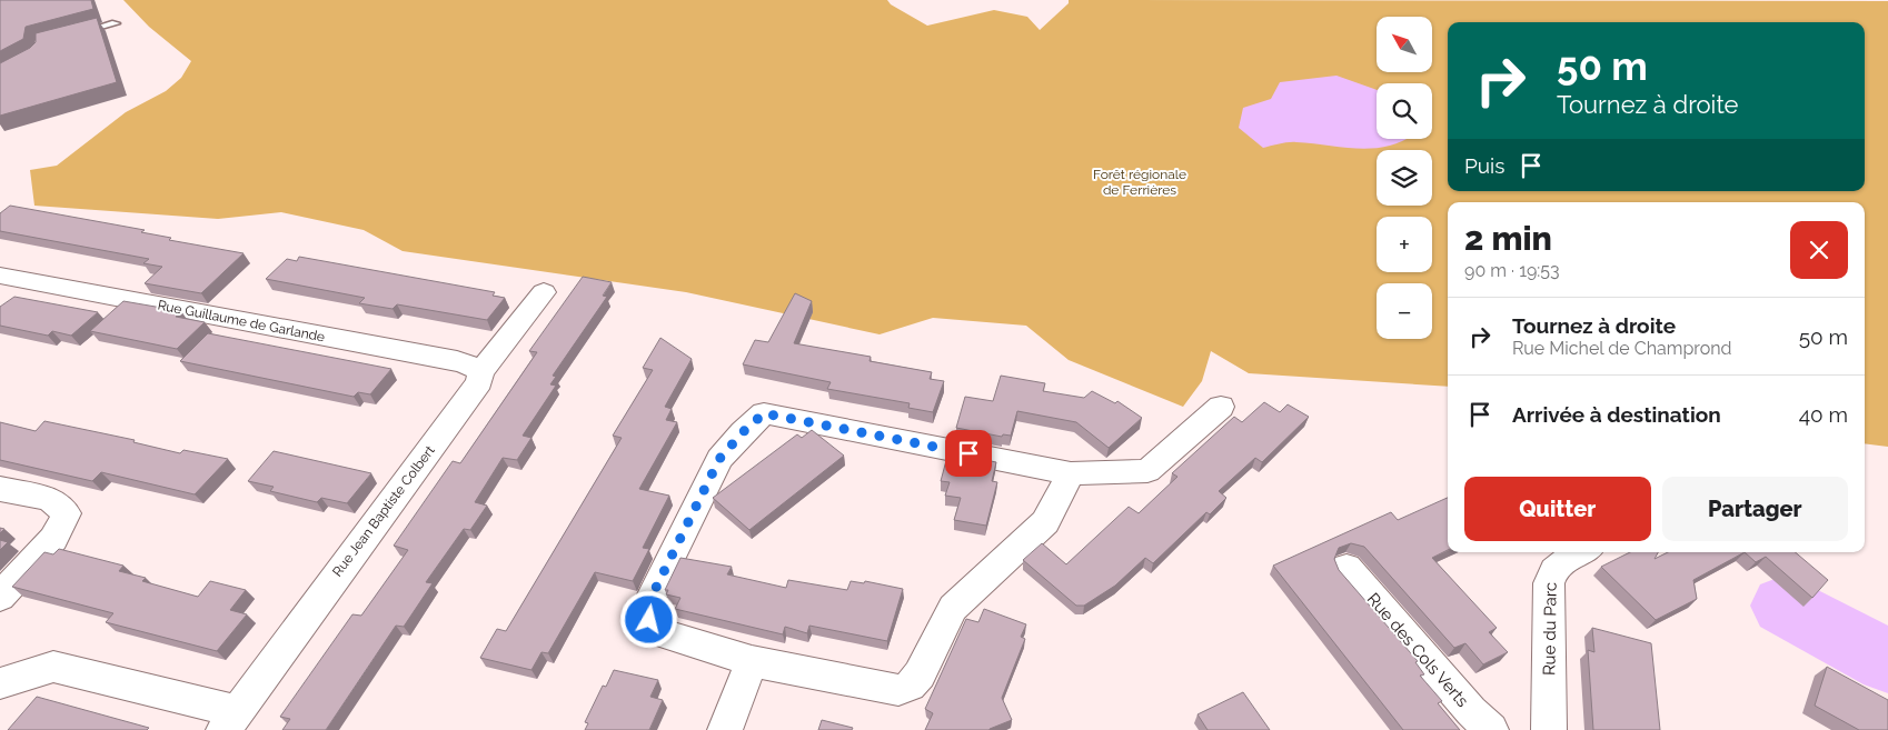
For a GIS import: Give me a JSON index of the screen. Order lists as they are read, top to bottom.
{
  "streets": {
    "street": [
      "Rue Guillaume de Garlande",
      "Rue Jean Baptiste Colbert",
      "Rue du Parc",
      "Rue des Cols Verts"
    ]
  },
  "crossings": [
    ["Rue Guillaume de Garlande", "Rue Jean Baptiste Colbert"]
  ],
  "parks": ["Forêt régionale de Ferrières"],
  "north": "top left",
  "page": {
    "map_buttons": ["+", "−"],
    "turn": ["50 m", "Tournez à droite"],
    "then": "Puis",
    "heading": ["2 min", "90 m · 19:53"],
    "list": [
      {
        "name": "Tournez à droite",
        "note": "Rue Michel de Champrond",
        "value": "50 m"
      },
      {
        "name": "Arrivée à destination",
        "value": "40 m"
      }
    ],
    "buttons": ["Quitter", "Partager"]
  }
}
